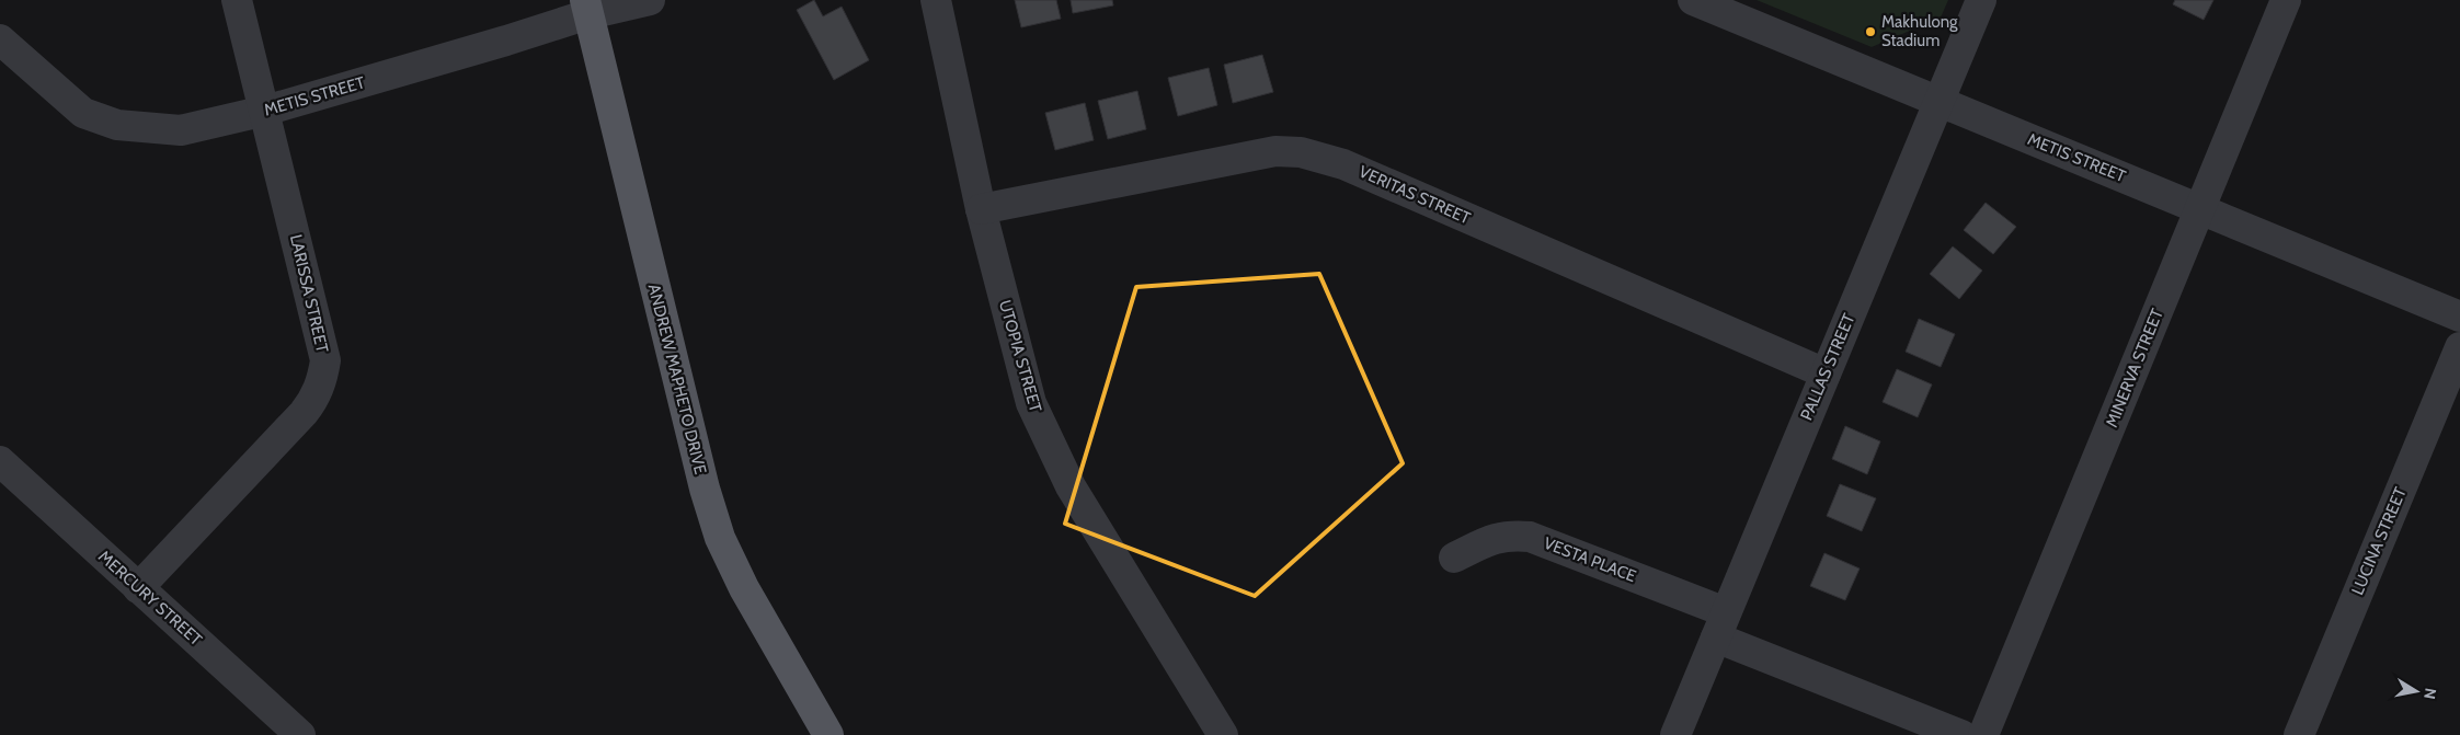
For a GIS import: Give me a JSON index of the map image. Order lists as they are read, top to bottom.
{
  "streets": {
    "main road": ["ANDREW MAPHETO DRIVE"],
    "street": [
      "METIS STREET",
      "VERITAS STREET",
      "LARISSA STREET",
      "UTOPIA STREET",
      "PALLAS STREET",
      "MINERVA STREET",
      "LUCINA STREET",
      "VESTA PLACE",
      "MERCURY STREET"
    ]
  },
  "crossings": [
    ["METIS STREET", "LARISSA STREET"],
    ["METIS STREET", "PALLAS STREET"],
    ["METIS STREET", "MINERVA STREET"],
    ["METIS STREET", "ANDREW MAPHETO DRIVE"],
    ["VERITAS STREET", "UTOPIA STREET"],
    ["VERITAS STREET", "PALLAS STREET"],
    ["LARISSA STREET", "MERCURY STREET"],
    ["PALLAS STREET", "VESTA PLACE"]
  ],
  "places": ["Makhulong Stadium"],
  "north": "right"
}
